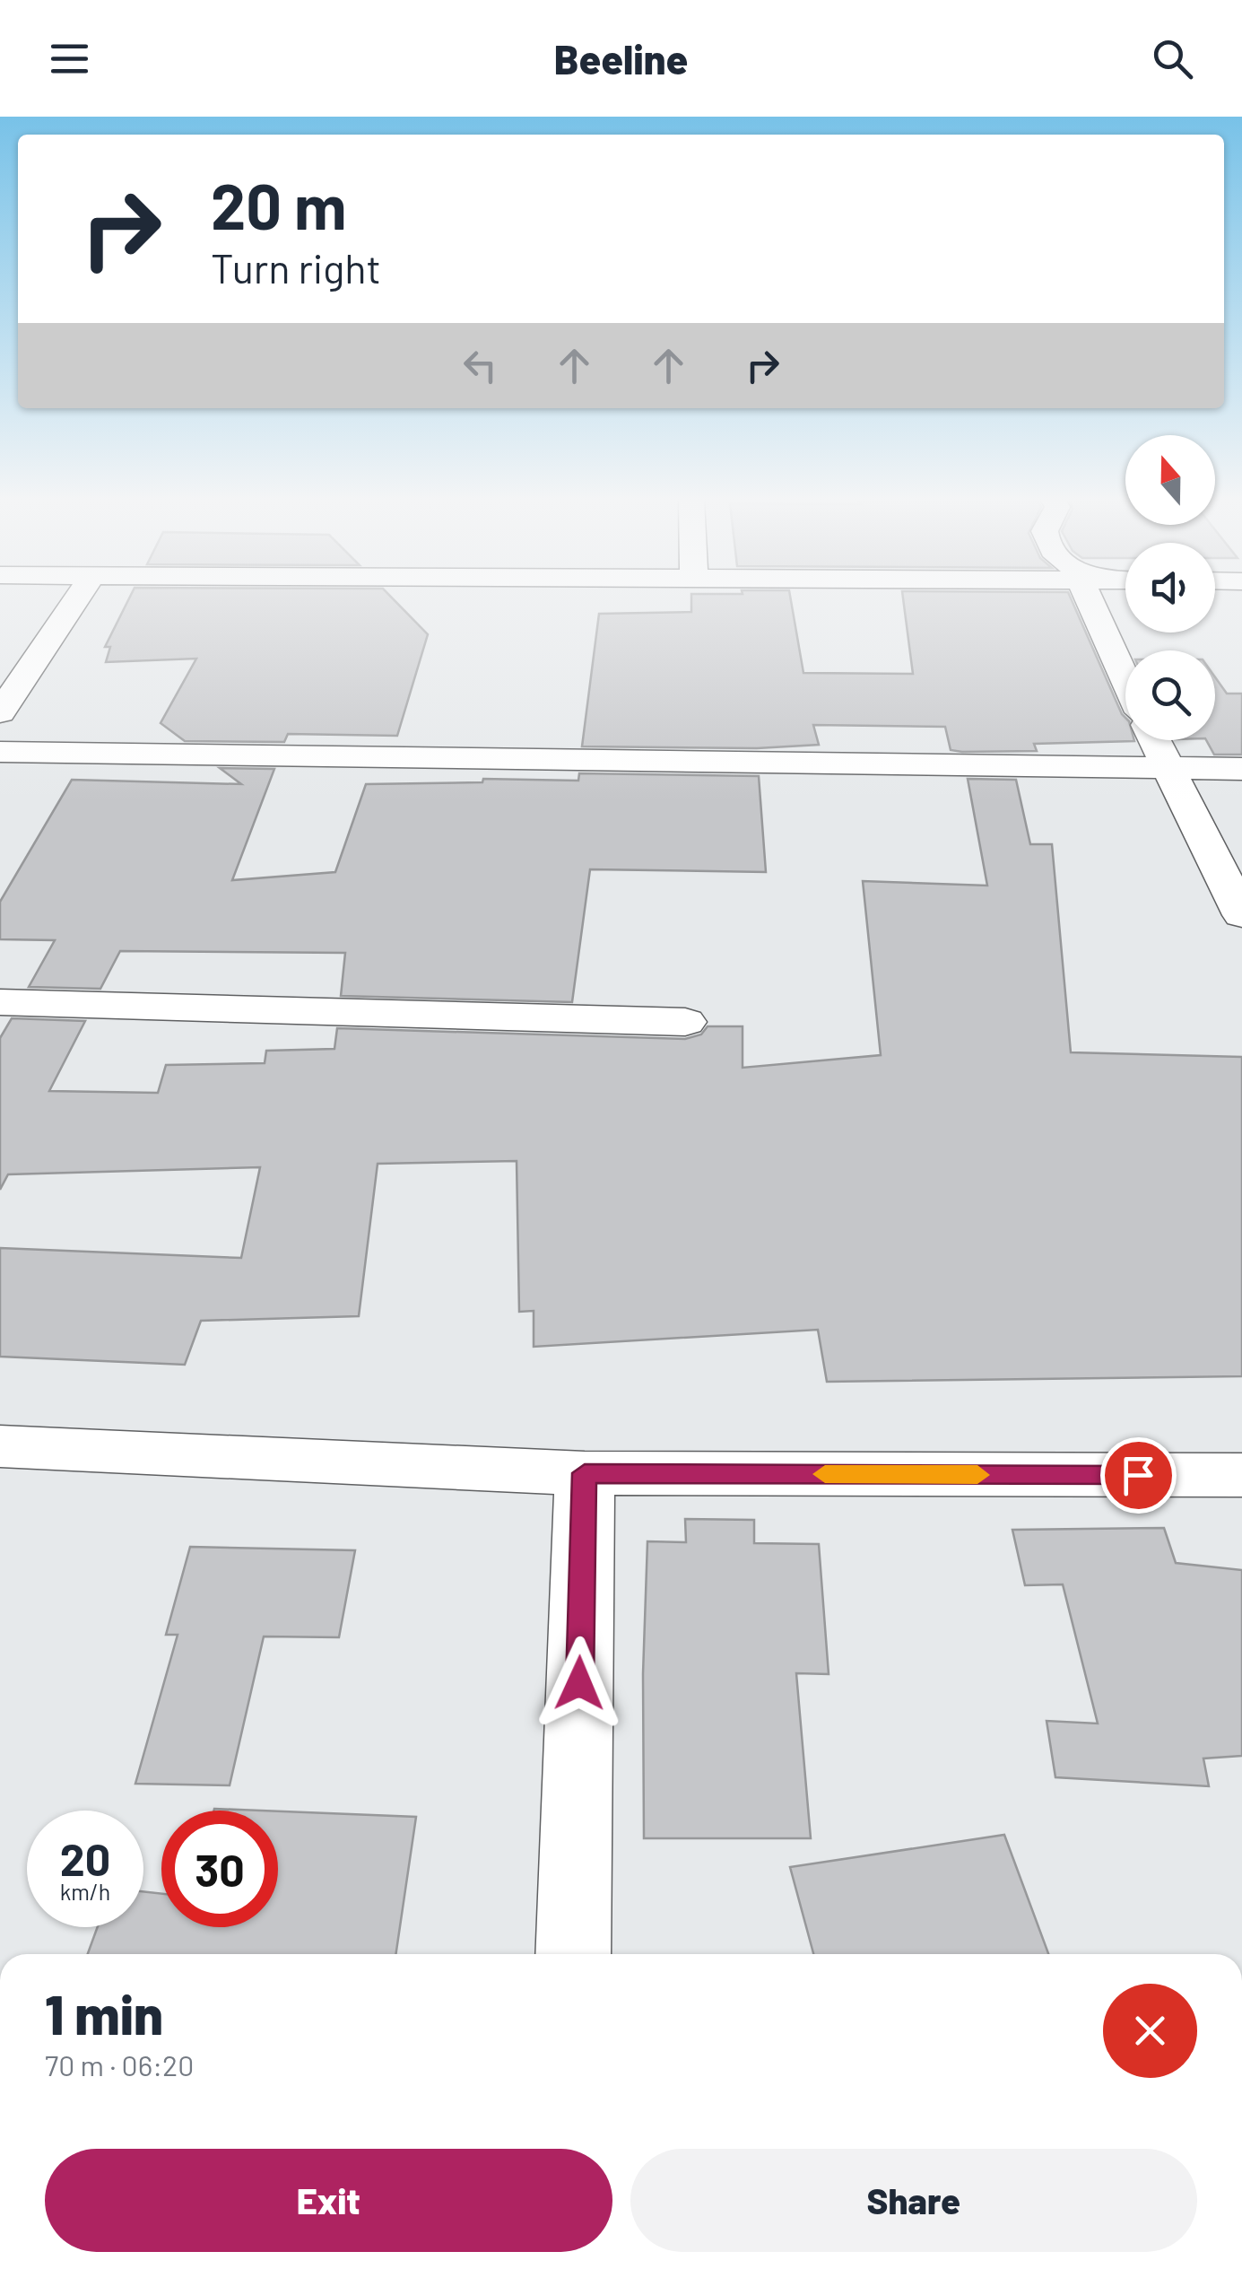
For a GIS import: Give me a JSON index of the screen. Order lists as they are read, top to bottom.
{
  "north": "top",
  "page": {
    "header": "Beeline",
    "turn": ["20 m", "Turn right"],
    "speed": "20 km/h",
    "limit": "30",
    "heading": ["1 min", "70 m · 06:20"],
    "buttons": ["Exit", "Share"]
  }
}
